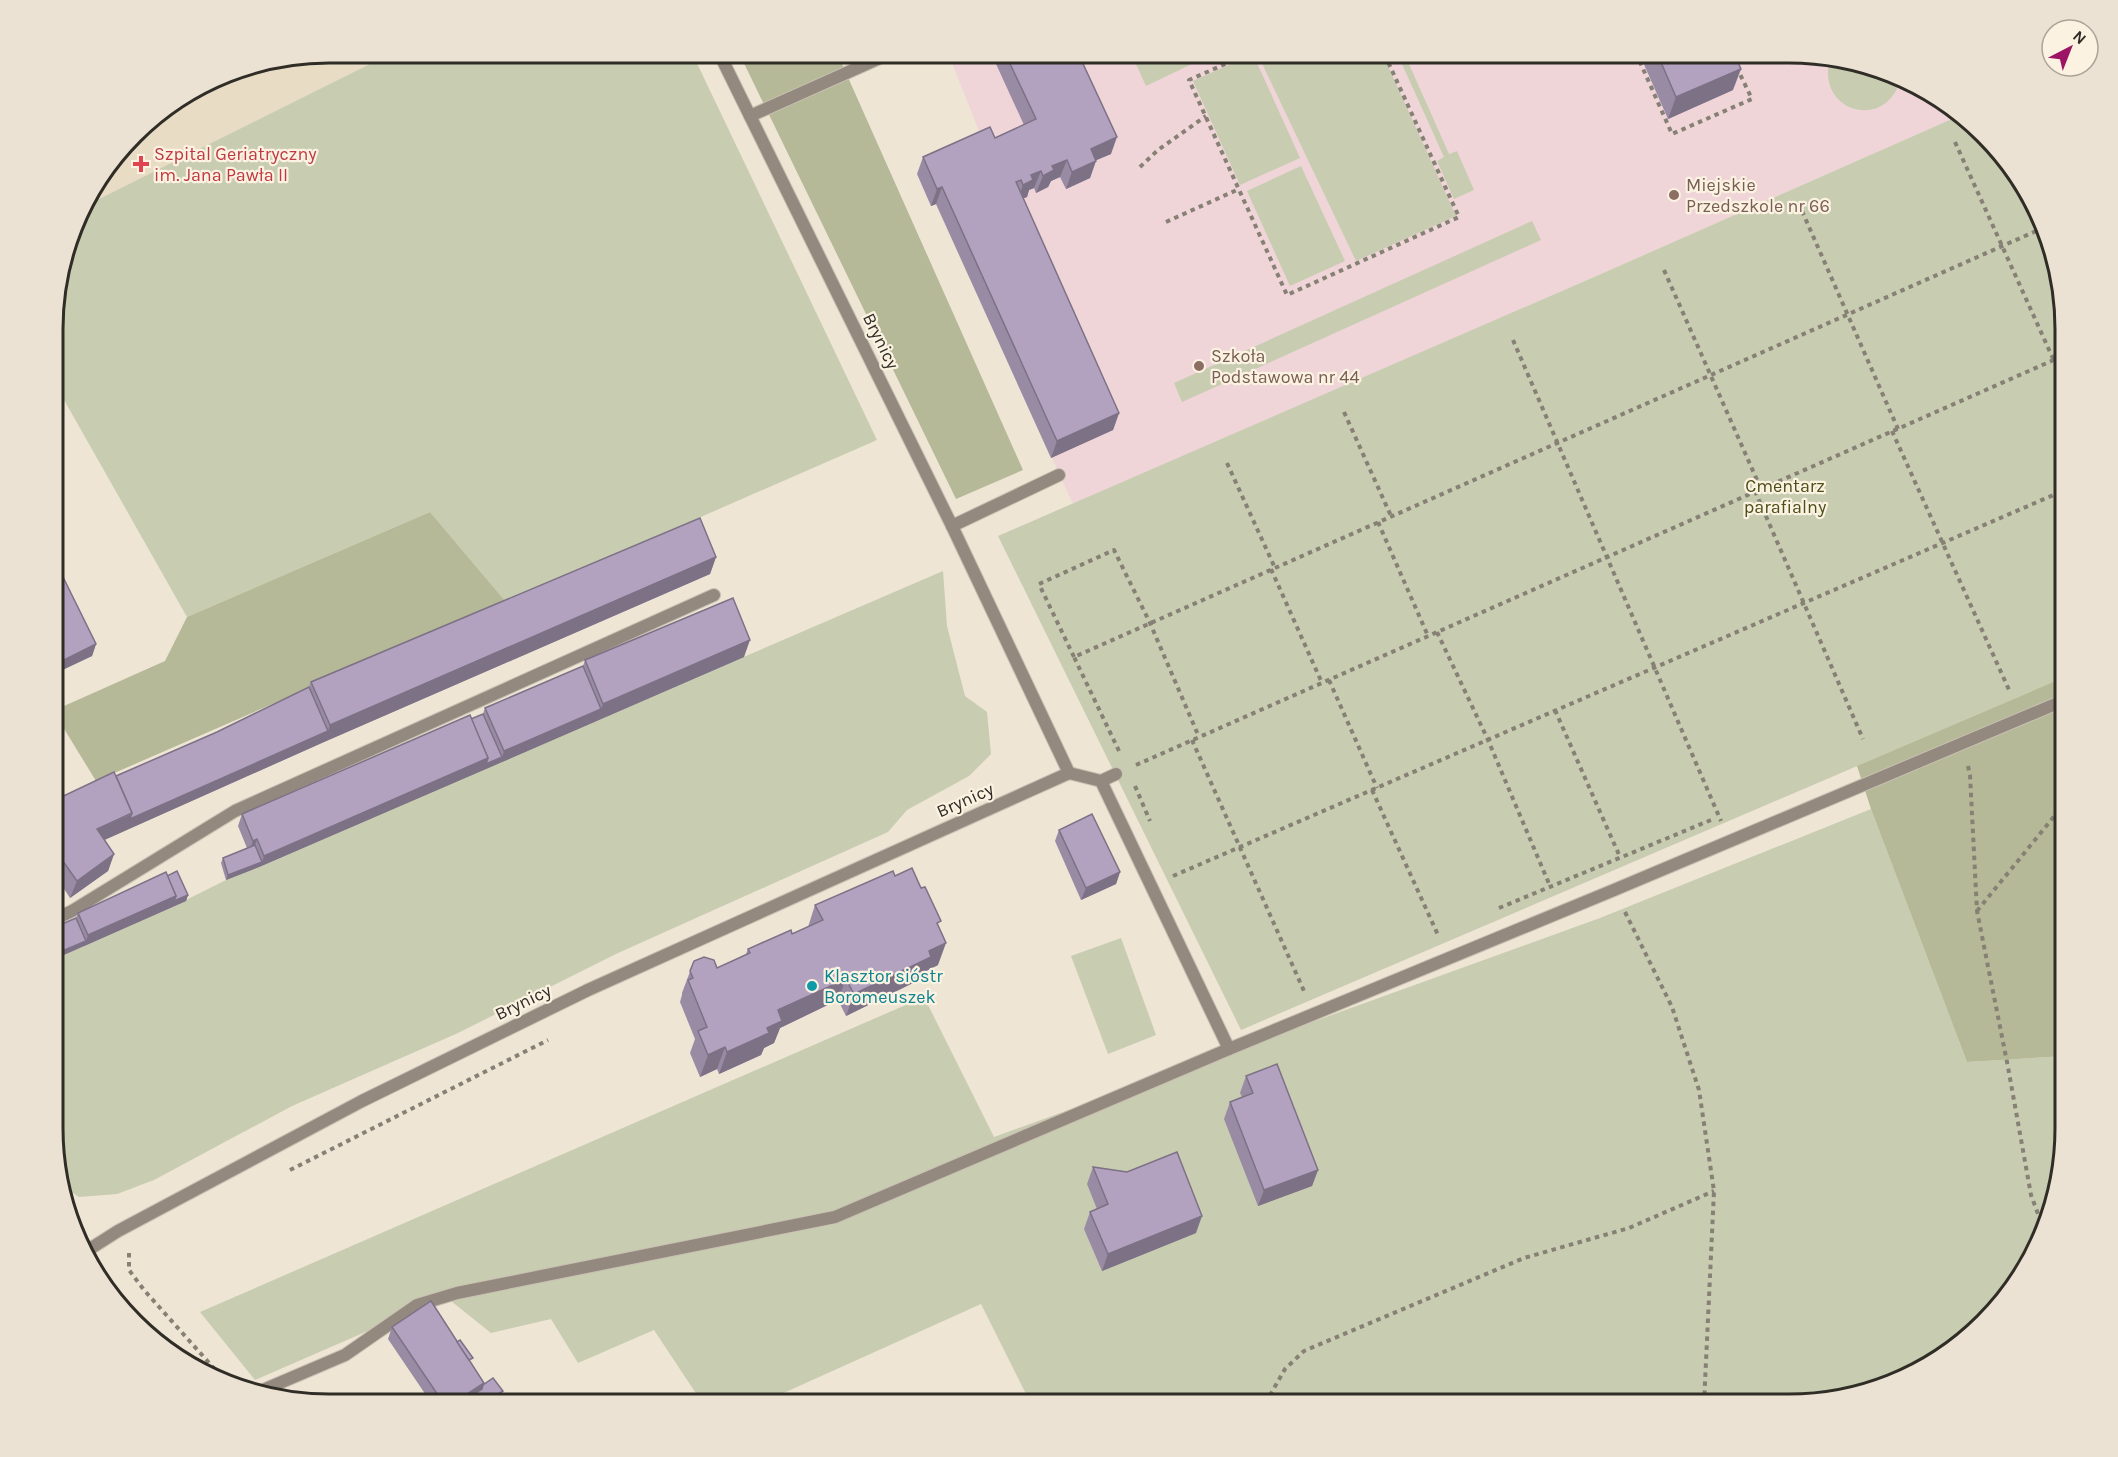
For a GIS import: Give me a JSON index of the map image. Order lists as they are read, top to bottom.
{
  "streets": {
    "street": ["Brynicy"]
  },
  "parks": ["Cmentarz parafialny"],
  "places": {
    "health": ["Szpital Geriatryczny im. Jana Pawła II"],
    "other": ["Miejskie Przedszkole nr 66", "Szkoła Podstawowa nr 44", "Klasztor sióstr Boromeuszek"]
  },
  "north": "top right"
}
